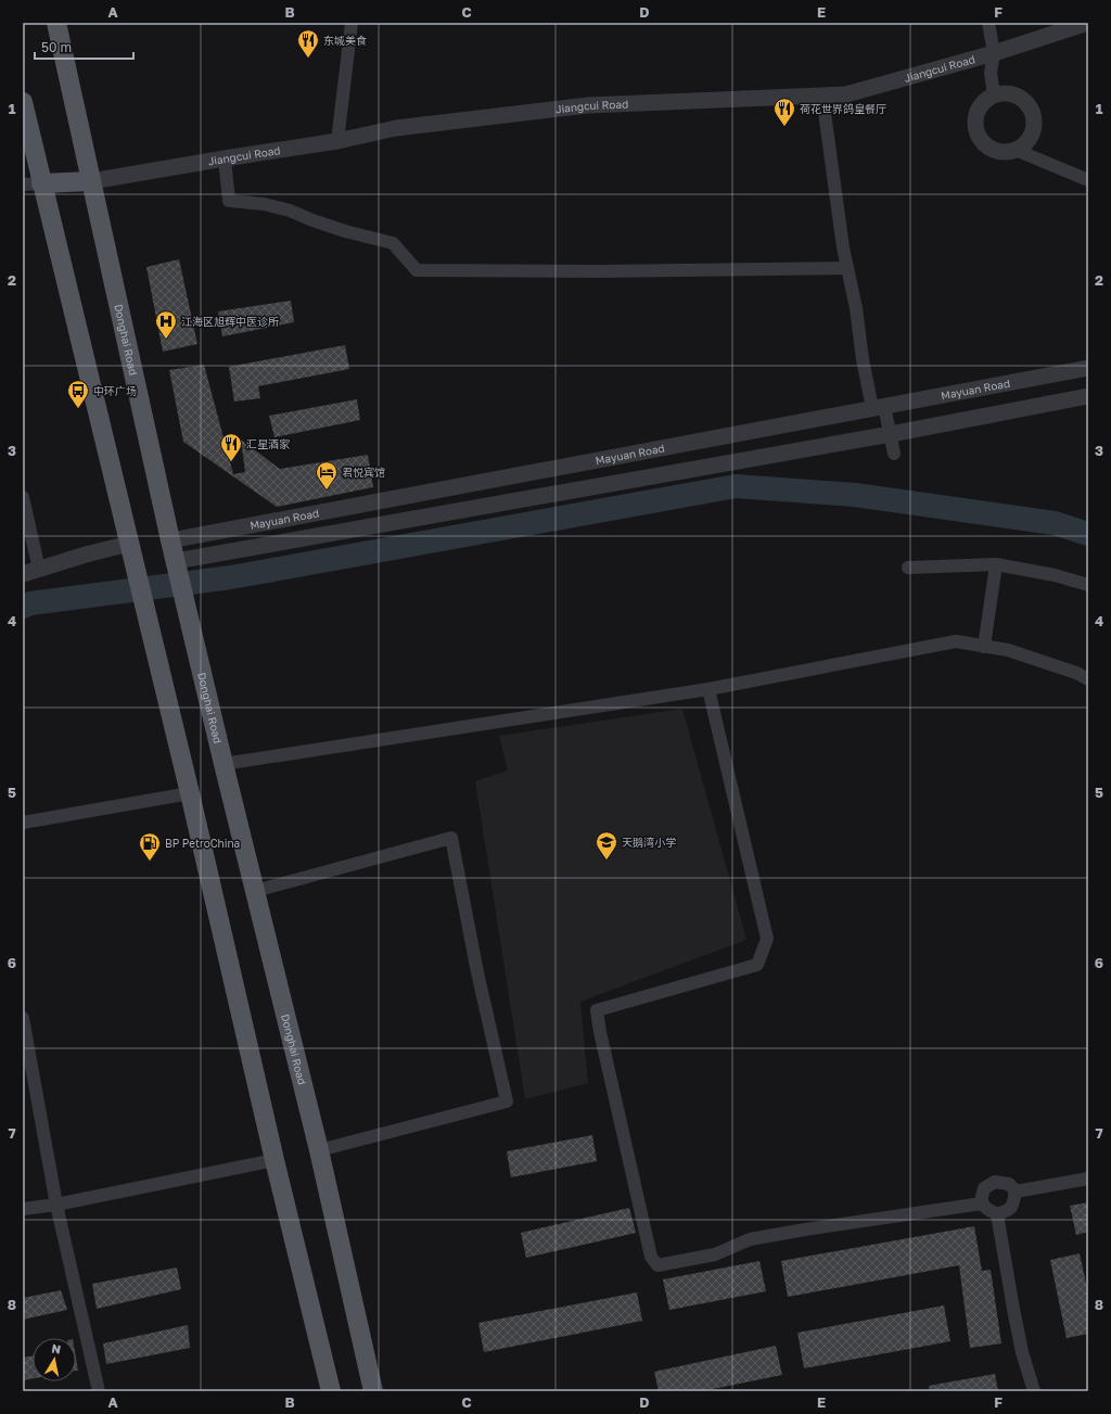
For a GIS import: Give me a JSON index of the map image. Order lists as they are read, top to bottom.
{
  "streets": {
    "main road": ["Donghai Road"],
    "street": ["Jiangcui Road", "Mayuan Road"]
  },
  "crossings": [
    ["Jiangcui Road", "Donghai Road"],
    ["Donghai Road", "Mayuan Road"]
  ],
  "places": {
    "restaurant": ["东城美食", "荷花世界鸽皇餐厅", "汇星酒家"],
    "hospital": ["江海区旭辉中医诊所"],
    "bus stop": ["中环广场"],
    "hotel": ["君悦宾馆"],
    "school or university": ["天鹅湾小学"],
    "fuel station": ["BP PetroChina"]
  },
  "scale_bar": "50 m",
  "north": "top",
  "grid": {
    "columns": [
      "A",
      "B",
      "C",
      "D",
      "E",
      "F"
    ],
    "rows": [
      "1",
      "2",
      "3",
      "4",
      "5",
      "6",
      "7",
      "8"
    ]
  }
}
